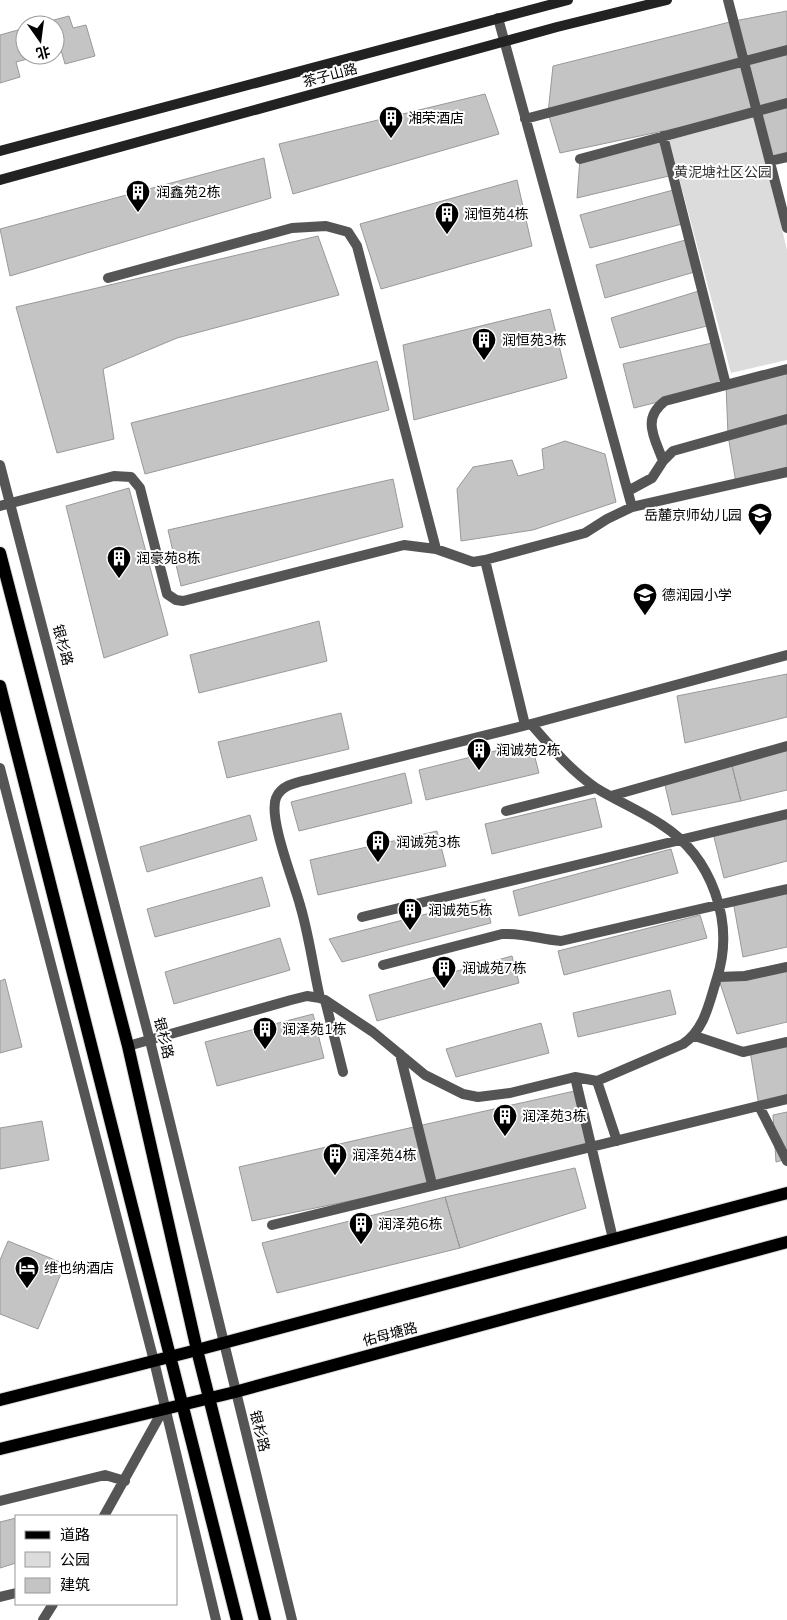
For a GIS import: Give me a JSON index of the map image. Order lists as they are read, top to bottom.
{
  "streets": {
    "main road": ["茶子山路", "佑母塘路"],
    "street": ["银杉路"]
  },
  "crossings": [
    ["银杉路", "佑母塘路"]
  ],
  "parks": ["黄泥塘社区公园"],
  "places": {
    "building": [
      "湘荣酒店",
      "润鑫苑2栋",
      "润恒苑4栋",
      "润恒苑3栋",
      "润豪苑8栋",
      "润诚苑2栋",
      "润诚苑3栋",
      "润诚苑5栋",
      "润诚苑7栋",
      "润泽苑1栋",
      "润泽苑3栋",
      "润泽苑4栋",
      "润泽苑6栋"
    ],
    "school or university": ["岳麓京师幼儿园", "德润园小学"],
    "hotel": ["维也纳酒店"]
  },
  "legend": ["道路", "公园", "建筑"],
  "north": "bottom"
}
